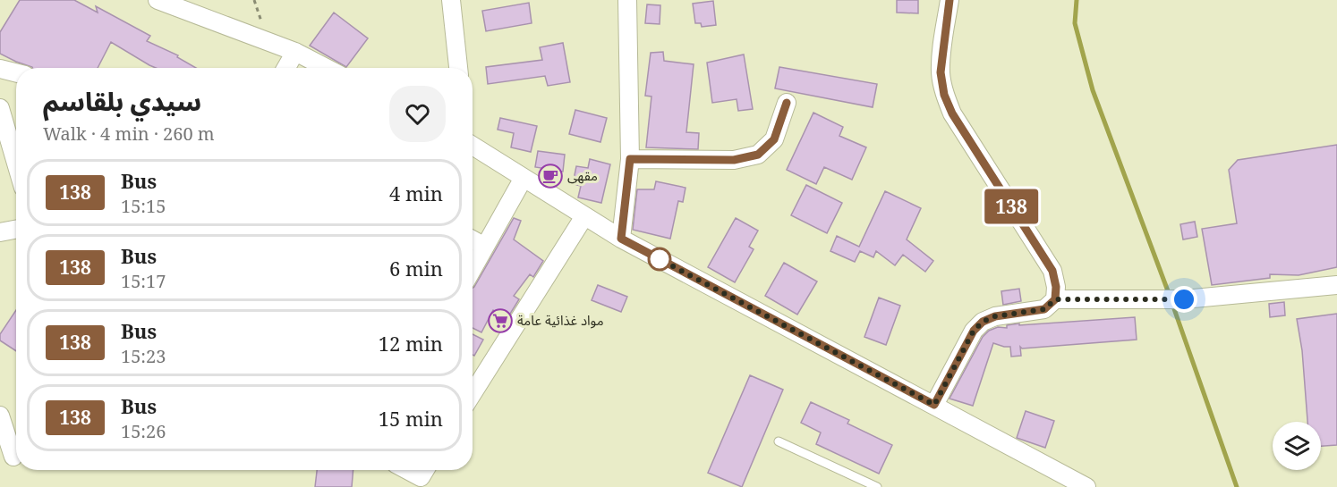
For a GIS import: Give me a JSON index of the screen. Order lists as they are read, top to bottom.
{
  "places": {
    "cafe": ["مقهى"],
    "supermarket": ["مواد غذائية عامة"]
  },
  "lines": ["bus line 138"],
  "page": {
    "on_map": "138",
    "heading": ["سيدي بلقاسم", "Walk · 4 min · 260 m"],
    "list": [
      {
        "mark": "138",
        "name": "Bus",
        "note": "15:15",
        "value": "4 min"
      },
      {
        "mark": "138",
        "name": "Bus",
        "note": "15:17",
        "value": "6 min"
      },
      {
        "mark": "138",
        "name": "Bus",
        "note": "15:23",
        "value": "12 min"
      },
      {
        "mark": "138",
        "name": "Bus",
        "note": "15:26",
        "value": "15 min"
      }
    ]
  }
}
